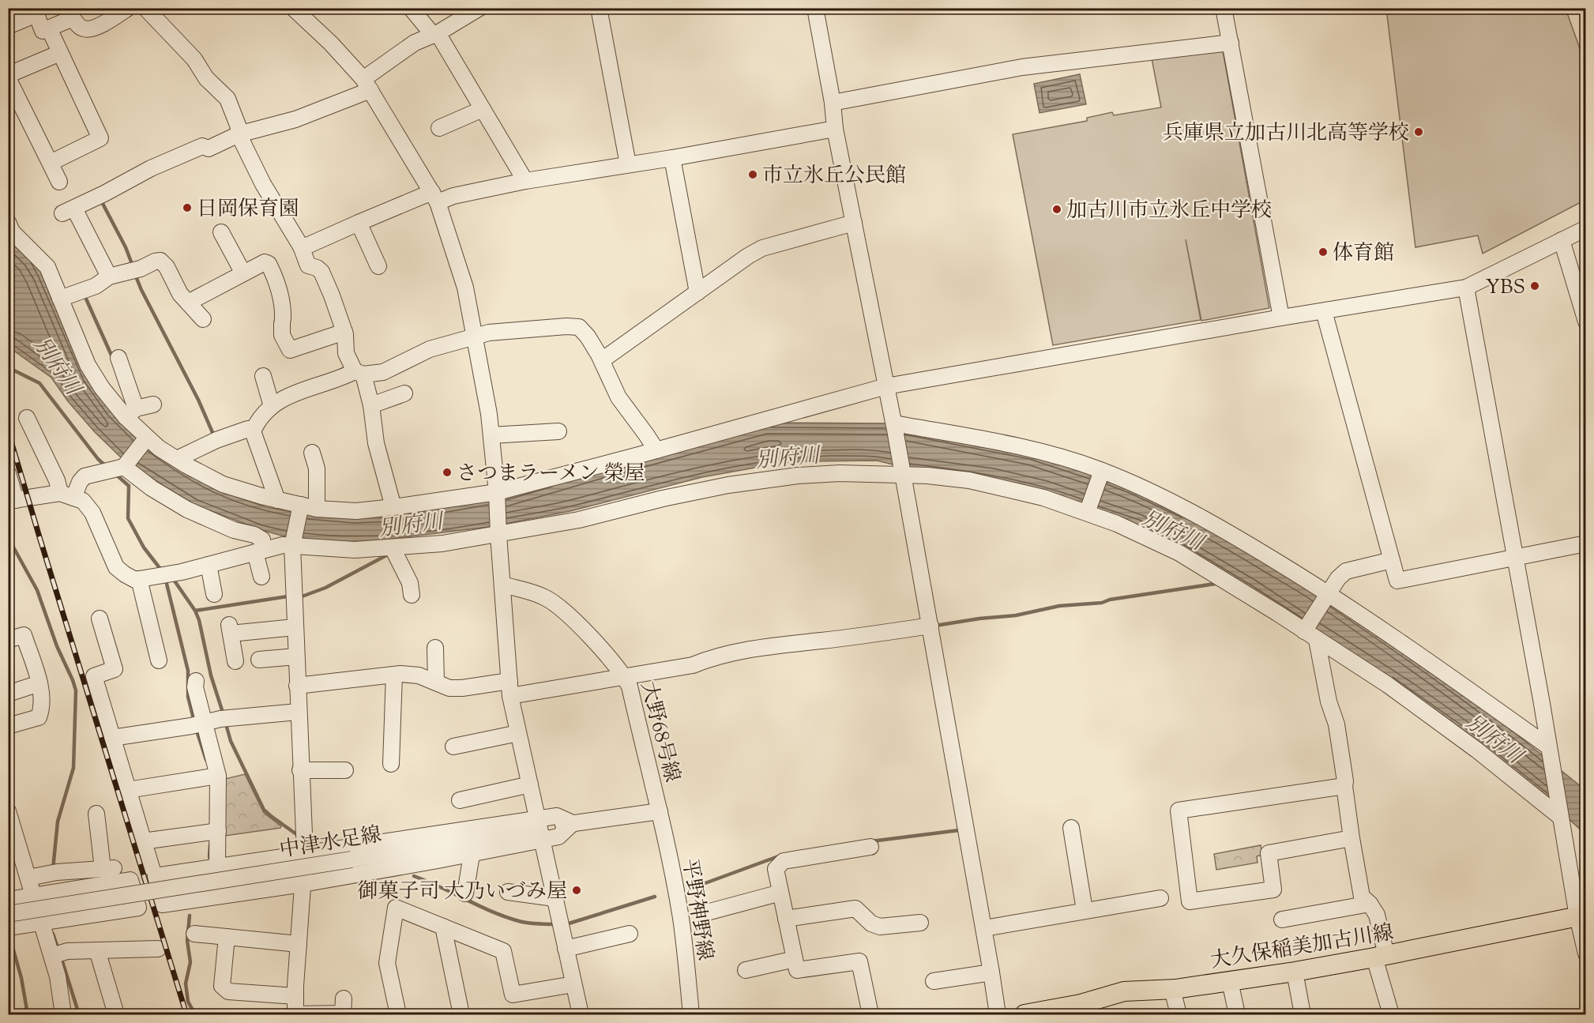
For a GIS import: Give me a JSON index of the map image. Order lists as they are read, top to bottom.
{
  "streets": {
    "main road": ["大久保稲美加古川線"],
    "street": ["大野68号線", "中津水足線", "平野神野線"]
  },
  "crossings": [
    ["大野68号線", "平野神野線"]
  ],
  "water": ["別府川"],
  "places": [
    "兵庫県立加古川北高等学校",
    "市立氷丘公民館",
    "日岡保育園",
    "加古川市立氷丘中学校",
    "体育館",
    "YBS",
    "さつまラーメン 榮屋",
    "御菓子司 大乃いづみ屋"
  ]
}
